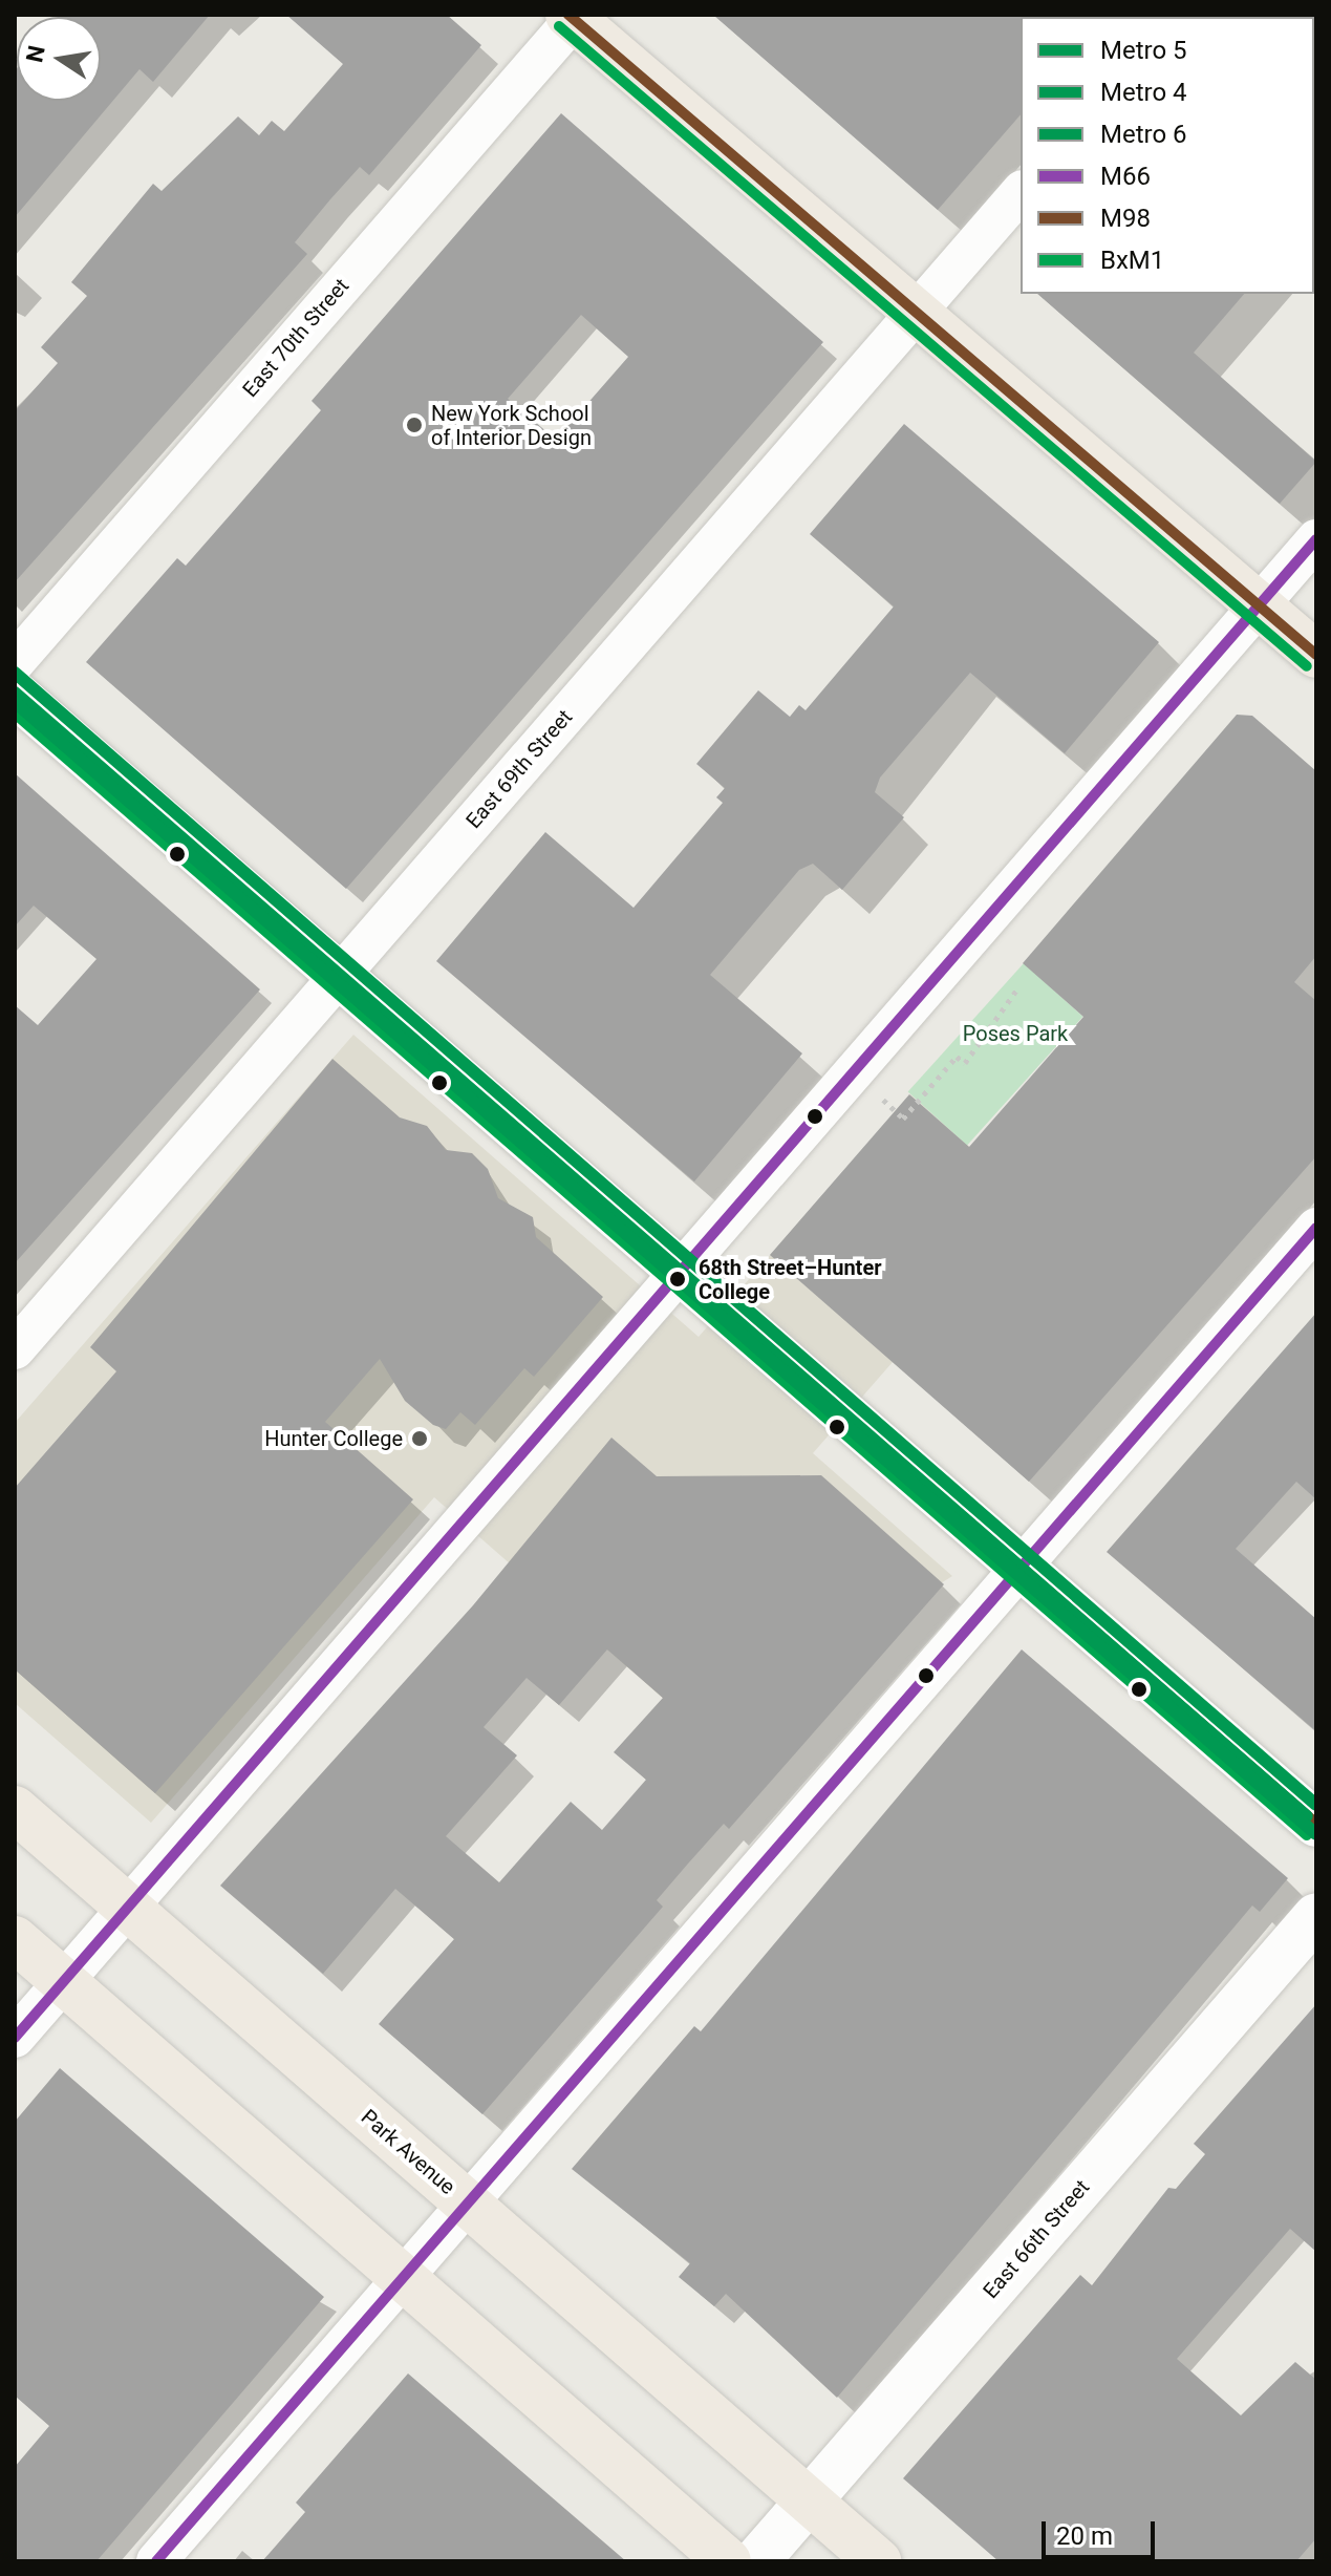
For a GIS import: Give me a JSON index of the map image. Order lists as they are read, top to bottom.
{
  "streets": {
    "main road": ["Park Avenue", "East 66th Street"],
    "street": ["East 70th Street", "East 69th Street"]
  },
  "crossings": [
    ["Park Avenue", "East 66th Street"]
  ],
  "parks": ["Poses Park"],
  "places": ["New York School of Interior Design", "68th Street–Hunter College", "Hunter College"],
  "lines": [
    "transit line M98",
    "transit line BxM1",
    "transit line M66",
    "metro line 5",
    "metro line 4",
    "metro line 6"
  ],
  "legend": [
    "Metro 5",
    "Metro 4",
    "Metro 6",
    "M66",
    "M98",
    "BxM1"
  ],
  "scale_bar": "20 m",
  "north": "left"
}
